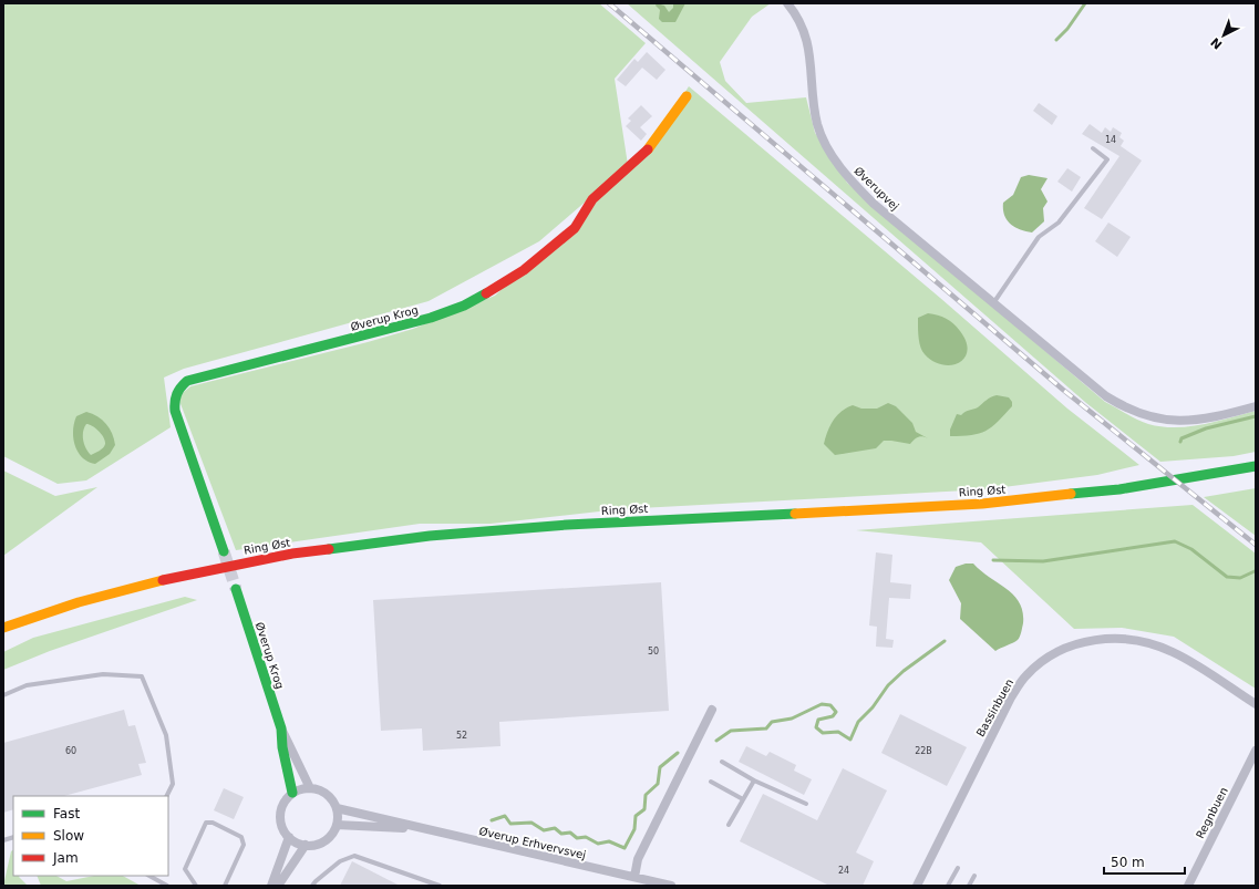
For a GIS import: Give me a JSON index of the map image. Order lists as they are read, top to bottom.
{
  "streets": {
    "main road": ["Øverup Krog", "Ring Øst"],
    "street": [
      "Øverupvej",
      "Bassinbuen",
      "Regnbuen",
      "Øverup Erhvervsvej"
    ]
  },
  "crossings": [
    ["Øverup Krog", "Øverup Erhvervsvej"]
  ],
  "house_numbers": [
    "14",
    "50",
    "52",
    "60",
    "22B",
    "24"
  ],
  "legend": ["Fast", "Slow", "Jam"],
  "scale_bar": "50 m",
  "north": "bottom left"
}
